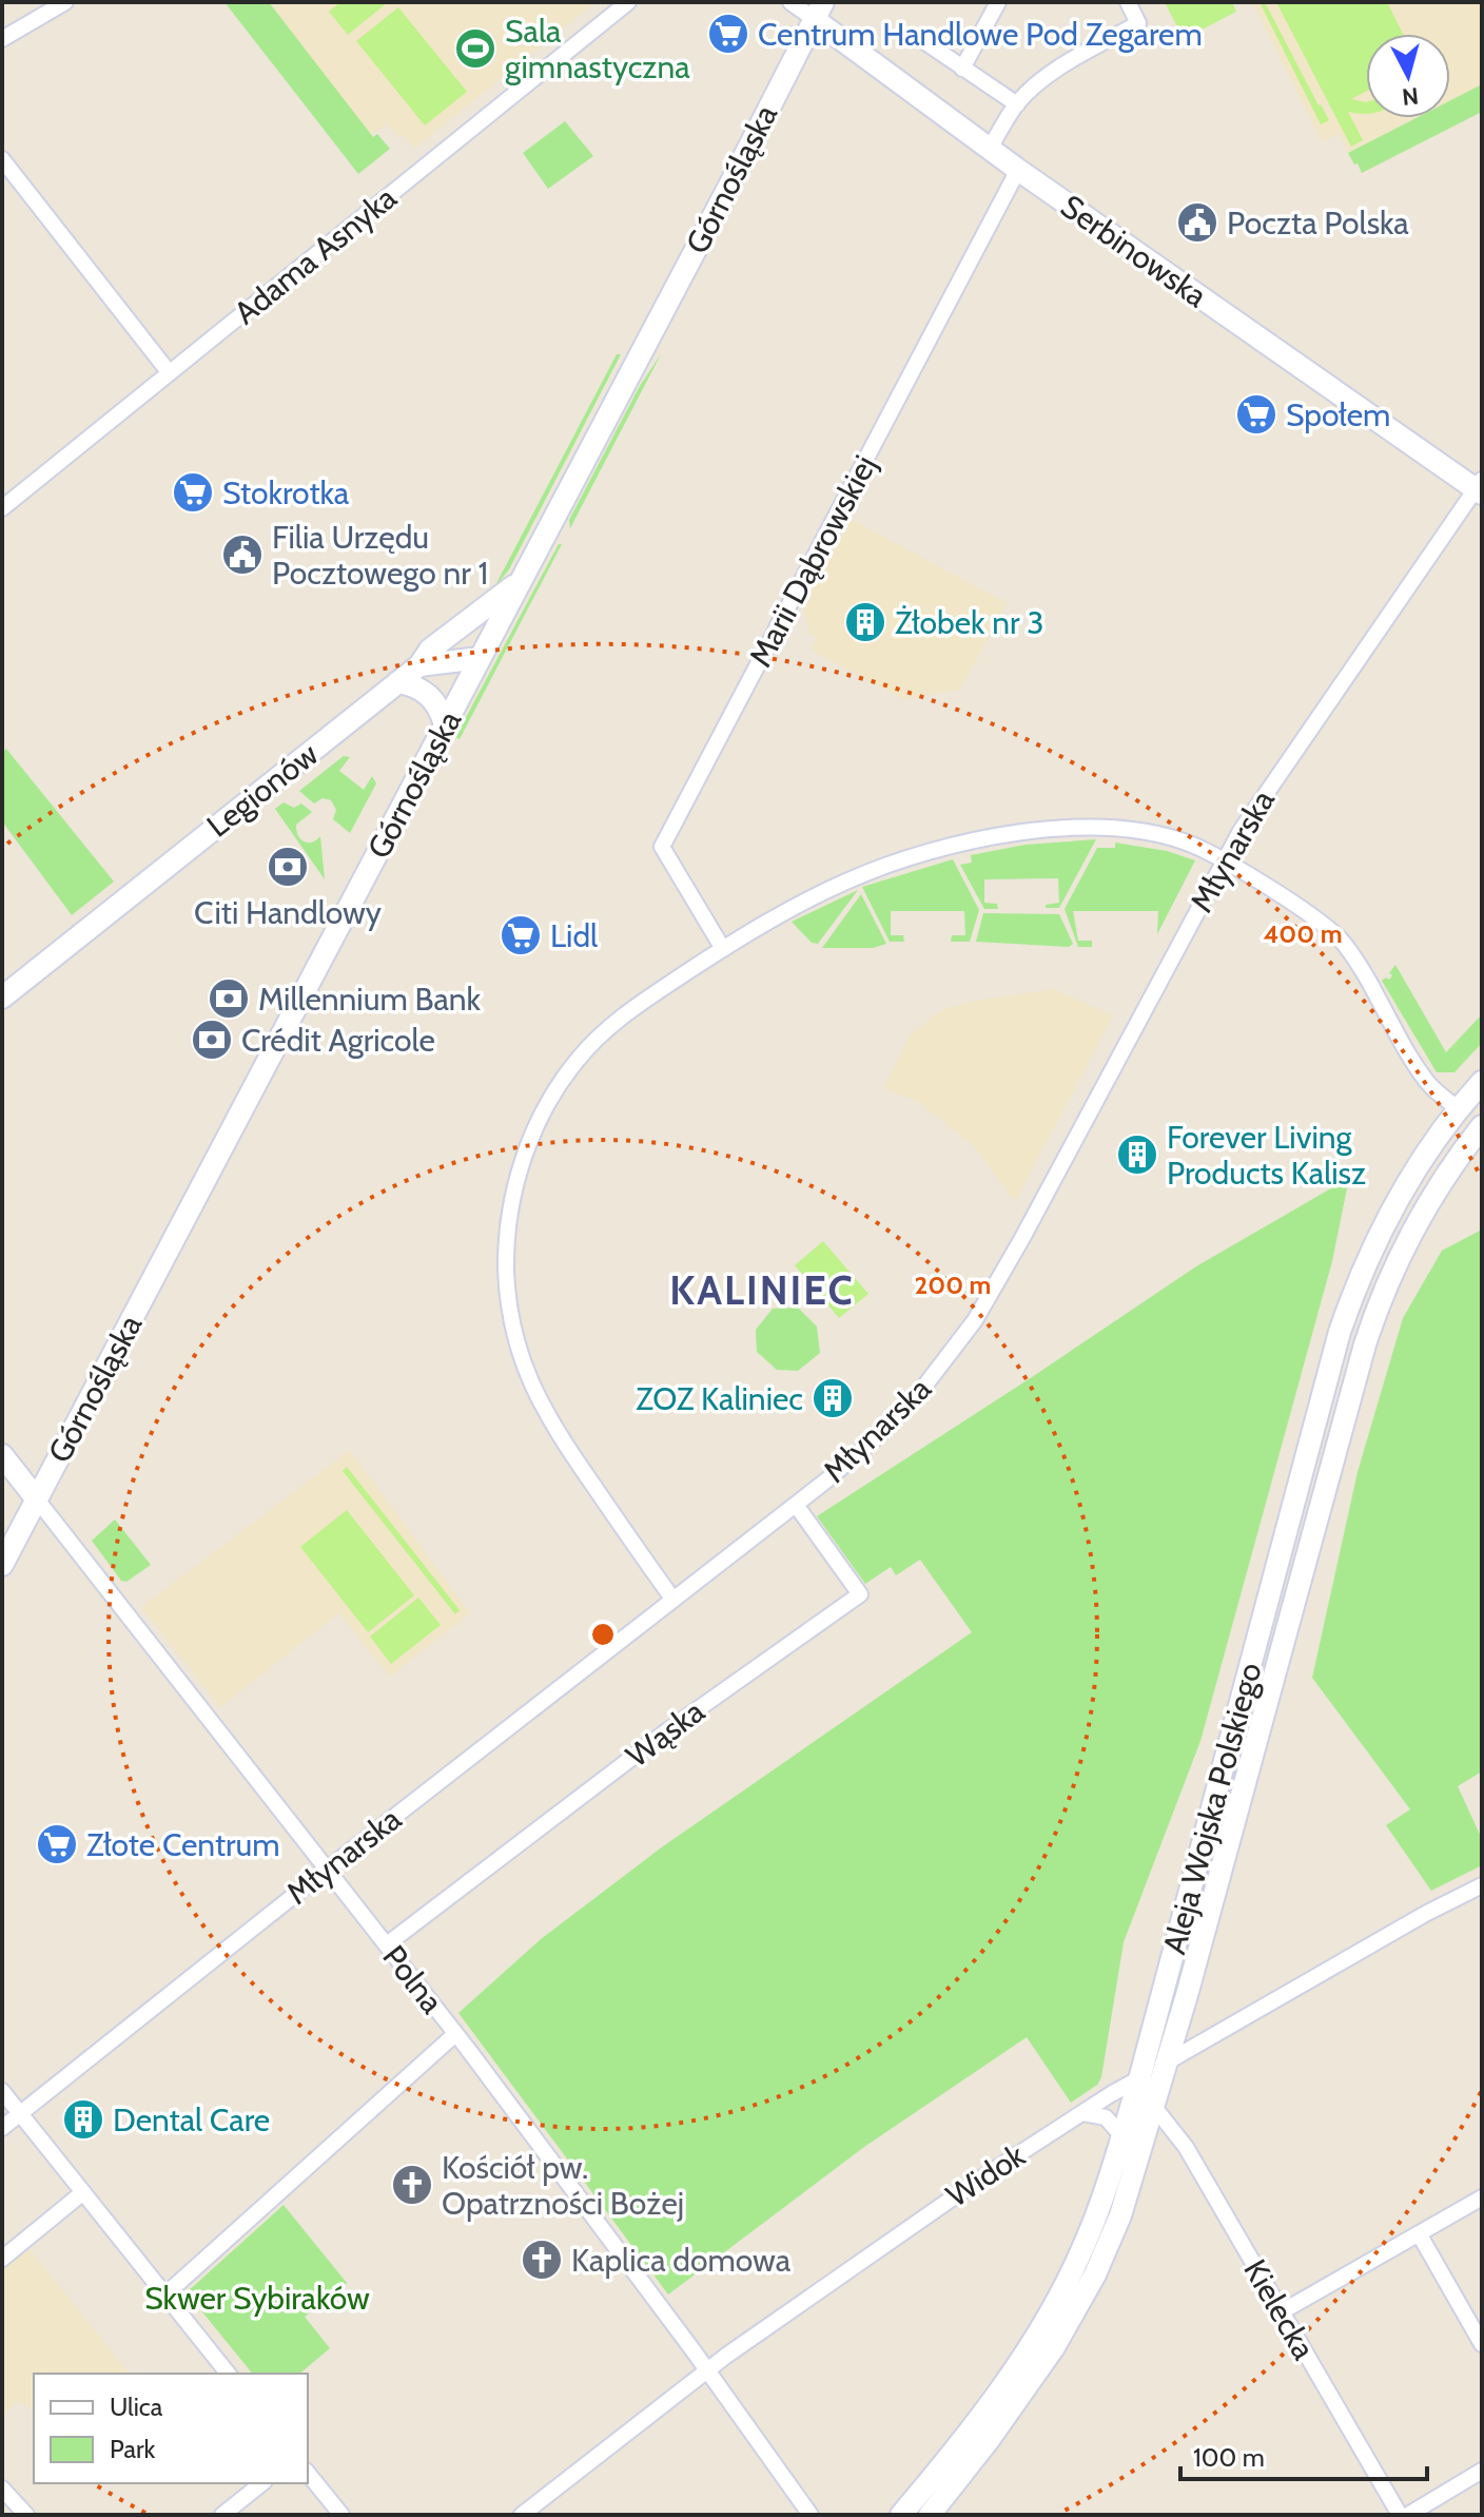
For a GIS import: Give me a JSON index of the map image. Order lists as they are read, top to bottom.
{
  "streets": {
    "street": [
      "Górnośląska",
      "Serbinowska",
      "Adama Asnyka",
      "Marii Dąbrowskiej",
      "Legionów",
      "Młynarska",
      "Wąska",
      "Aleja Wojska Polskiego",
      "Polna",
      "Widok",
      "Kielecka"
    ]
  },
  "crossings": [
    ["Górnośląska", "Serbinowska"],
    ["Górnośląska", "Legionów"],
    ["Górnośląska", "Polna"],
    ["Serbinowska", "Marii Dąbrowskiej"],
    ["Serbinowska", "Młynarska"],
    ["Młynarska", "Wąska"],
    ["Młynarska", "Polna"],
    ["Wąska", "Polna"],
    ["Aleja Wojska Polskiego", "Widok"],
    ["Aleja Wojska Polskiego", "Kielecka"],
    ["Polna", "Widok"]
  ],
  "districts": ["KALINIEC"],
  "parks": ["Skwer Sybiraków"],
  "places": {
    "supermarket": [
      "Centrum Handlowe Pod Zegarem",
      "Społem",
      "Stokrotka",
      "Lidl",
      "Złote Centrum"
    ],
    "sports": ["Sala gimnastyczna"],
    "public building": ["Poczta Polska", "Filia Urzędu Pocztowego nr 1"],
    "building": [
      "Żłobek nr 3",
      "Forever Living Products Kalisz",
      "ZOZ Kaliniec",
      "Dental Care"
    ],
    "bank": ["Citi Handlowy", "Millennium Bank", "Crédit Agricole"],
    "church": ["Kościół pw. Opatrzności Bożej", "Kaplica domowa"]
  },
  "legend": ["Ulica", "Park"],
  "scale_bar": "100 m",
  "north": "bottom",
  "rings": ["400 m", "200 m"]
}
